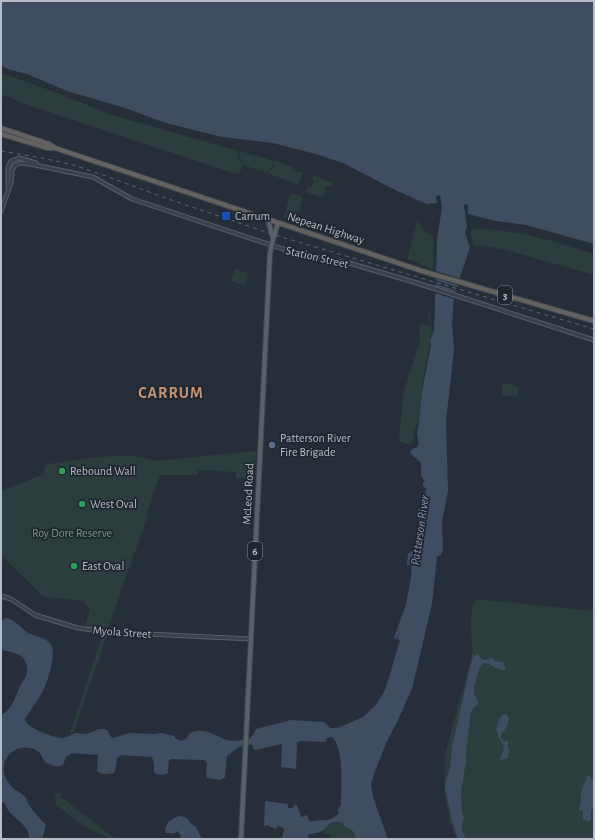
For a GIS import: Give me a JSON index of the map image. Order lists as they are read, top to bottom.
{
  "streets": {
    "highway": ["Nepean Highway", "3"],
    "main road": ["McLeod Road", "6"],
    "street": ["Station Street", "Myola Street"]
  },
  "crossings": [
    ["Nepean Highway", "McLeod Road"],
    ["Station Street", "McLeod Road"],
    ["McLeod Road", "Myola Street"]
  ],
  "districts": ["CARRUM"],
  "water": ["Patterson River"],
  "parks": ["Roy Dore Reserve"],
  "places": {
    "transit": ["Carrum"],
    "other": [
      "Patterson River Fire Brigade",
      "Rebound Wall",
      "West Oval",
      "East Oval"
    ]
  }
}
